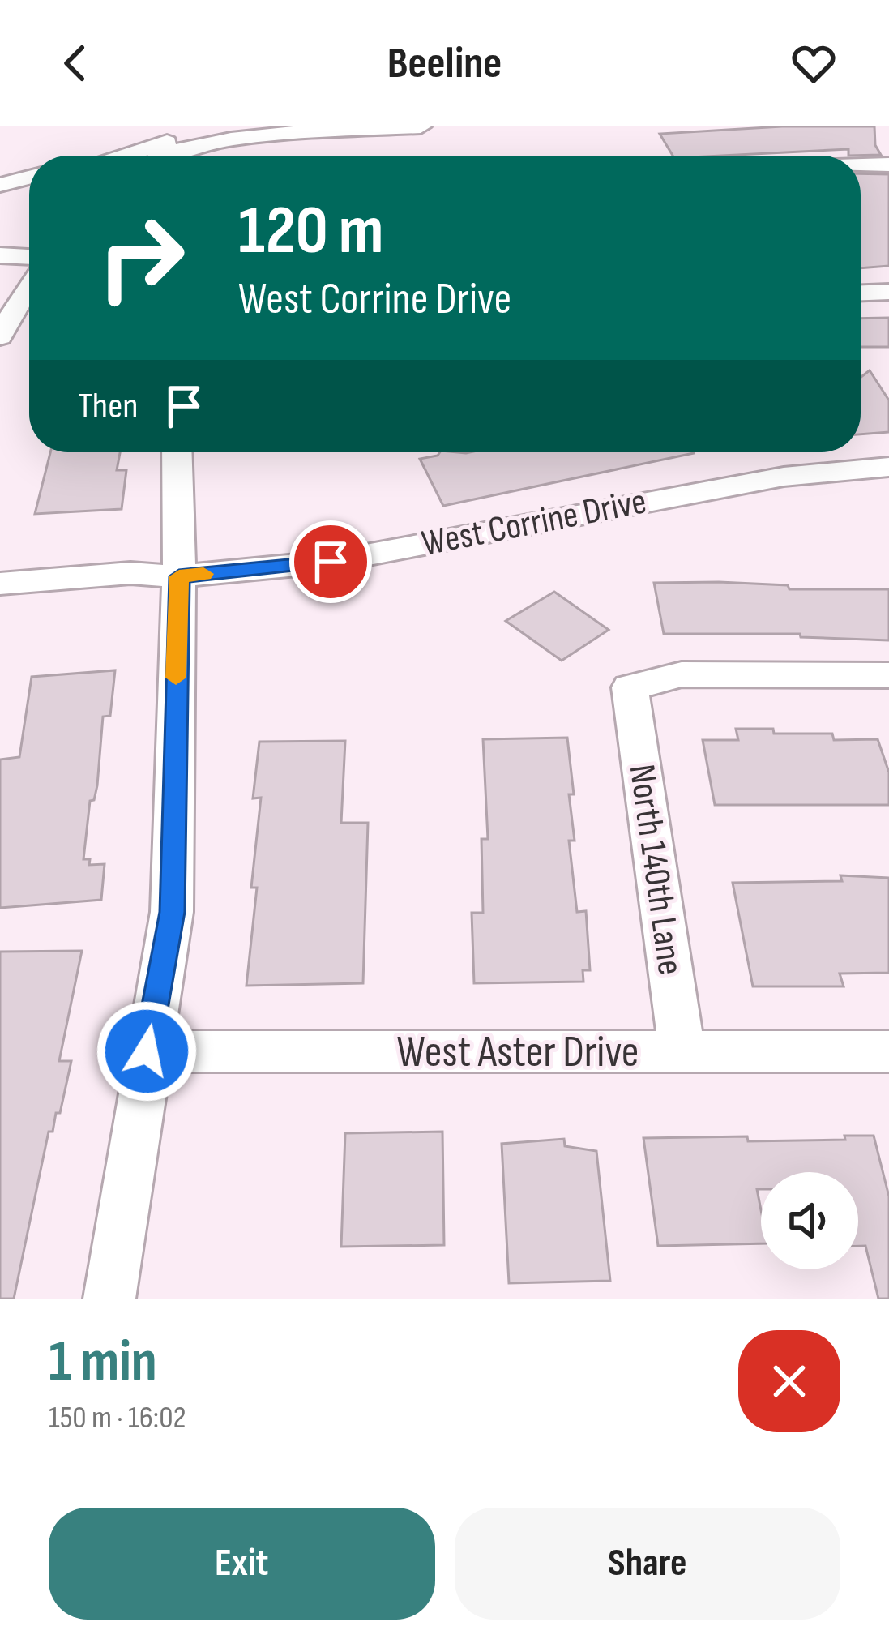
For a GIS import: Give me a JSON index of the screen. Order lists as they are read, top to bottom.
{
  "streets": {
    "street": ["West Corrine Drive", "North 140th Lane", "West Aster Drive"]
  },
  "crossings": [
    ["North 140th Lane", "West Aster Drive"]
  ],
  "page": {
    "header": "Beeline",
    "turn": ["120 m", "West Corrine Drive"],
    "then": "Then",
    "heading": ["1 min", "150 m · 16:02"],
    "buttons": ["Exit", "Share"]
  }
}
